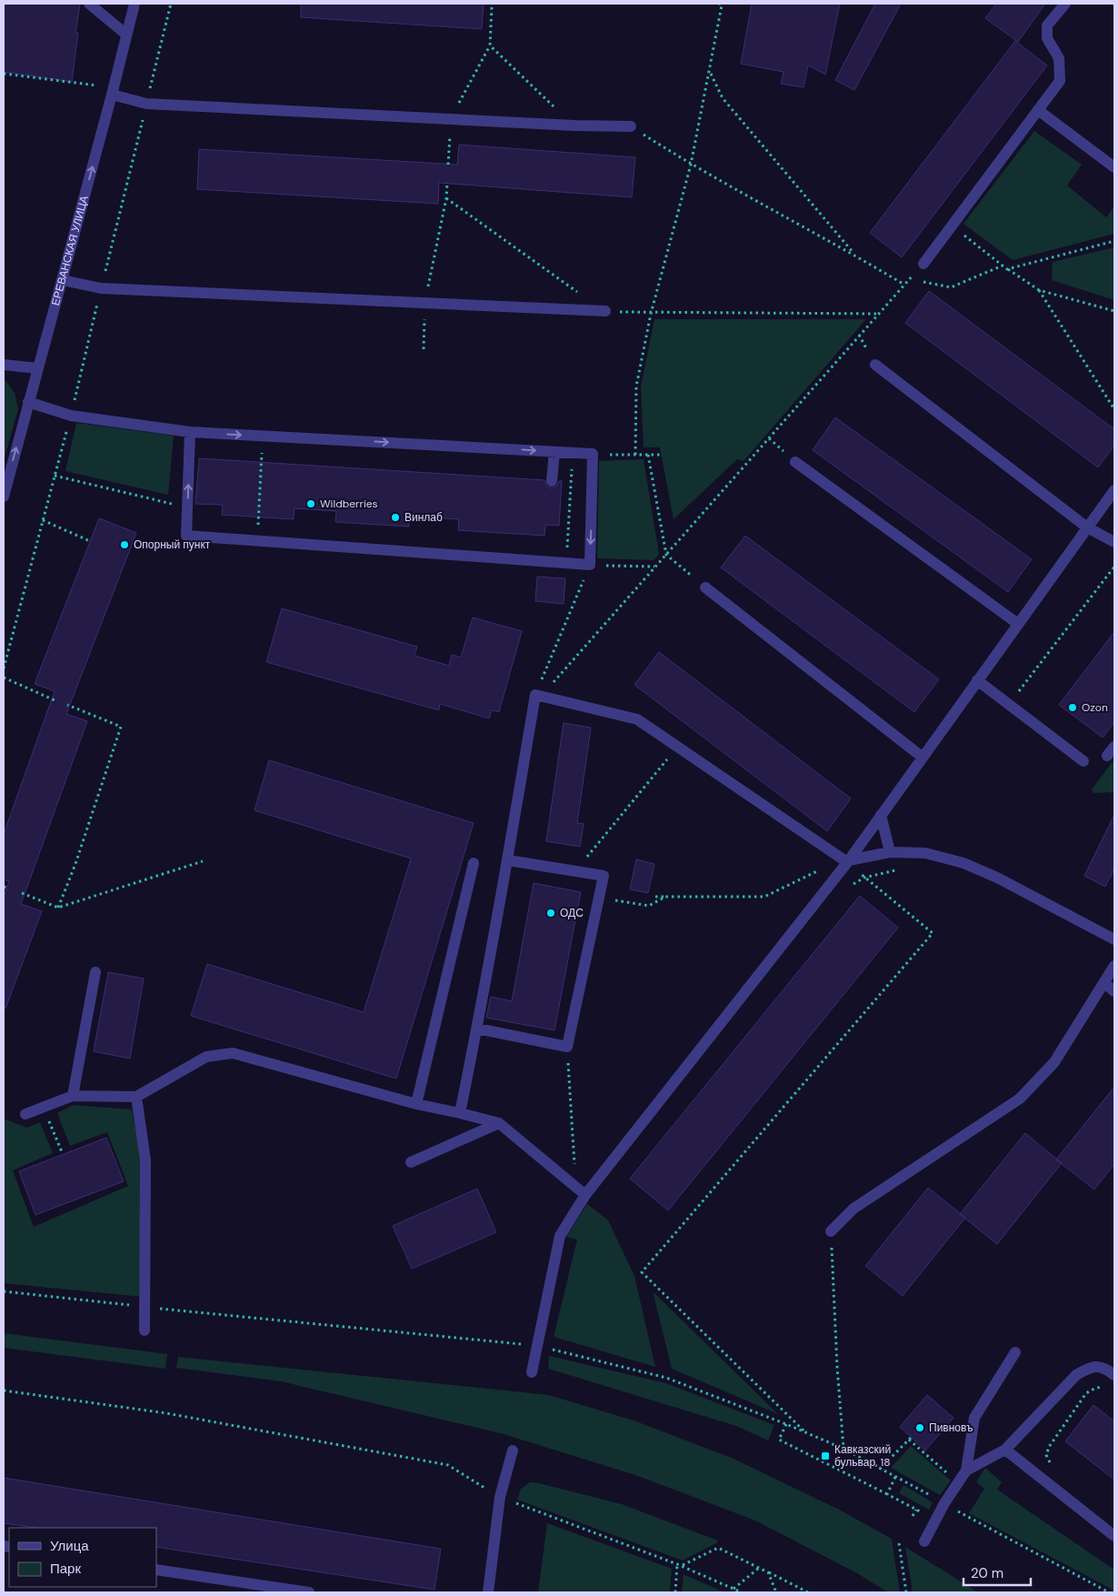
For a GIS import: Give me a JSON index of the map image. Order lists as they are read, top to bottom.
{
  "streets": {
    "street": ["ЕРЕВАНСКАЯ УЛИЦА"]
  },
  "one_way": ["ЕРЕВАНСКАЯ УЛИЦА"],
  "places": {
    "other": [
      "Wildberries",
      "Винлаб",
      "Опорный пункт",
      "Ozon",
      "ОДС",
      "Пивновъ"
    ],
    "transit": ["Кавказский бульвар, 18"]
  },
  "legend": ["Улица", "Парк"],
  "scale_bar": "20 m"
}
